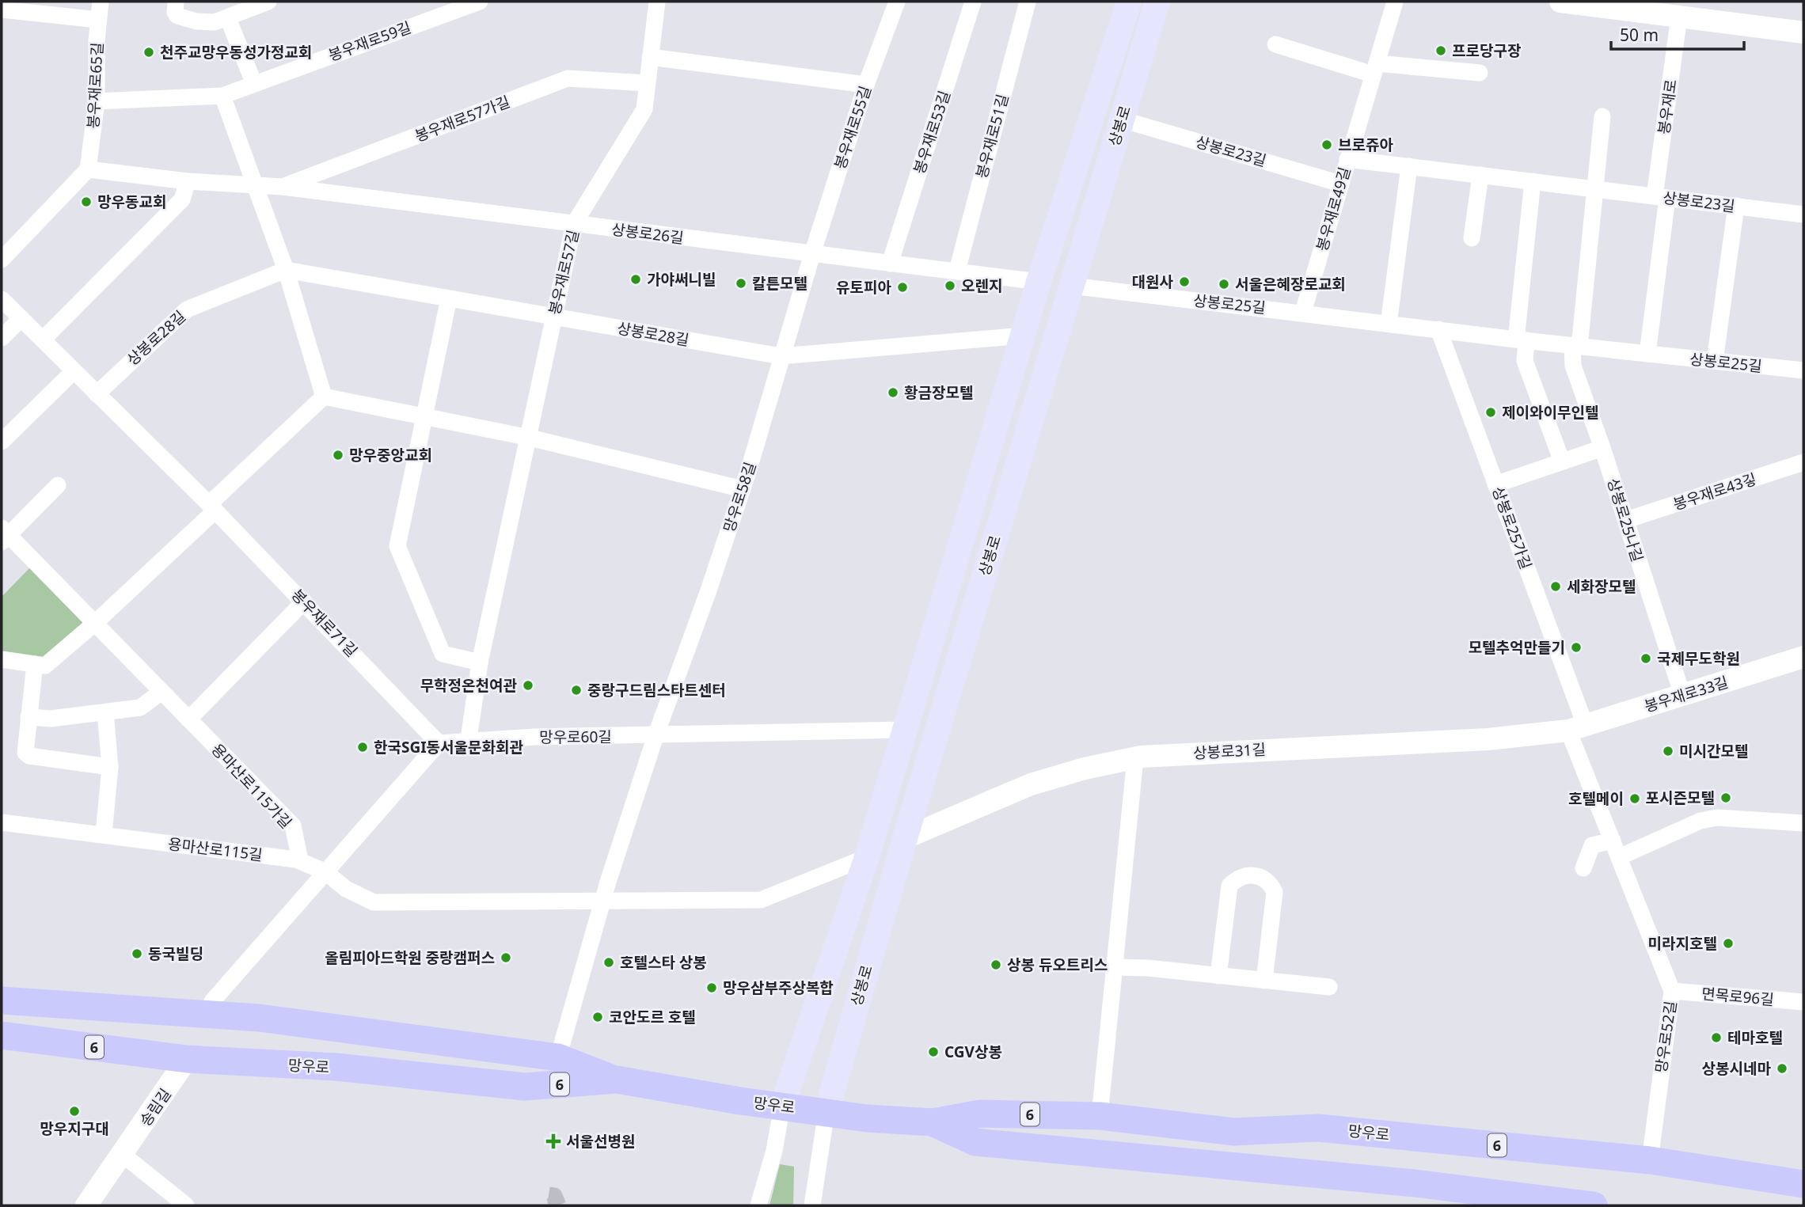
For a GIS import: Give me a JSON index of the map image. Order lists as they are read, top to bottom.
{
  "streets": {
    "main road": ["상봉로", "6", "망우로"],
    "street": [
      "봉우재로59길",
      "봉우재로65길",
      "봉우재로",
      "봉우재로57가길",
      "봉우재로55길",
      "봉우재로53길",
      "봉우재로51길",
      "상봉로23길",
      "봉우재로49길",
      "상봉로26길",
      "봉우재로57길",
      "상봉로25길",
      "상봉로28길",
      "봉우재로43깋",
      "망우로58길",
      "상봉로25나길",
      "상봉로25가길",
      "봉우재로71길",
      "봉우재로33길",
      "망우로60길",
      "상봉로31길",
      "용마산로115가길",
      "용마산로115길",
      "면목로96길",
      "망우로52길",
      "송림길"
    ]
  },
  "crossings": [
    ["봉우재로59길", "봉우재로65길"],
    ["봉우재로", "상봉로23길"],
    ["봉우재로57가길", "상봉로26길"],
    ["봉우재로57가길", "봉우재로57길"],
    ["상봉로", "상봉로23길"],
    ["상봉로", "상봉로26길"],
    ["상봉로", "상봉로25길"],
    ["상봉로", "상봉로28길"],
    ["상봉로", "망우로60길"],
    ["상봉로", "상봉로31길"],
    ["상봉로", "용마산로115길"],
    ["상봉로", "망우로"],
    ["봉우재로55길", "상봉로26길"],
    ["봉우재로55길", "망우로58길"],
    ["봉우재로53길", "상봉로26길"],
    ["봉우재로51길", "상봉로26길"],
    ["상봉로23길", "봉우재로49길"],
    ["봉우재로49길", "상봉로25길"],
    ["상봉로26길", "봉우재로57길"],
    ["상봉로26길", "망우로58길"],
    ["봉우재로57길", "상봉로28길"],
    ["봉우재로57길", "망우로60길"],
    ["상봉로25길", "상봉로25나길"],
    ["상봉로25길", "상봉로25가길"],
    ["상봉로28길", "망우로58길"],
    ["상봉로28길", "봉우재로71길"],
    ["봉우재로43깋", "상봉로25나길"],
    ["망우로58길", "망우로60길"],
    ["망우로58길", "용마산로115길"],
    ["망우로58길", "망우로"],
    ["상봉로25나길", "봉우재로33길"],
    ["상봉로25가길", "봉우재로33길"],
    ["상봉로25가길", "상봉로31길"],
    ["상봉로25가길", "망우로52길"],
    ["봉우재로71길", "망우로60길"],
    ["봉우재로33길", "상봉로31길"],
    ["봉우재로33길", "망우로52길"],
    ["상봉로31길", "망우로52길"],
    ["용마산로115가길", "용마산로115길"],
    ["면목로96길", "망우로52길"],
    ["망우로52길", "망우로"],
    ["망우로", "송림길"]
  ],
  "places": {
    "other": [
      "프로당구장",
      "천주교망우동성가정교회",
      "브로쥬아",
      "망우동교회",
      "가야써니빌",
      "대원사",
      "칼튼모텔",
      "서울은혜장로교회",
      "오렌지",
      "유토피아",
      "황금장모텔",
      "제이와이무인텔",
      "망우중앙교회",
      "세화장모텔",
      "모텔추억만들기",
      "국제무도학원",
      "무학정온천여관",
      "중랑구드림스타트센터",
      "한국SGI동서울문화회관",
      "미시간모텔",
      "포시즌모텔",
      "호텔메이",
      "미라지호텔",
      "동국빌딩",
      "올림피아드학원 중랑캠퍼스",
      "호텔스타 상봉",
      "상봉 듀오트리스",
      "망우삼부주상복합",
      "코안도르 호텔",
      "테마호텔",
      "CGV상봉",
      "상봉시네마",
      "망우지구대"
    ],
    "health": ["서울선병원"]
  },
  "scale_bar": "50 m"
}
